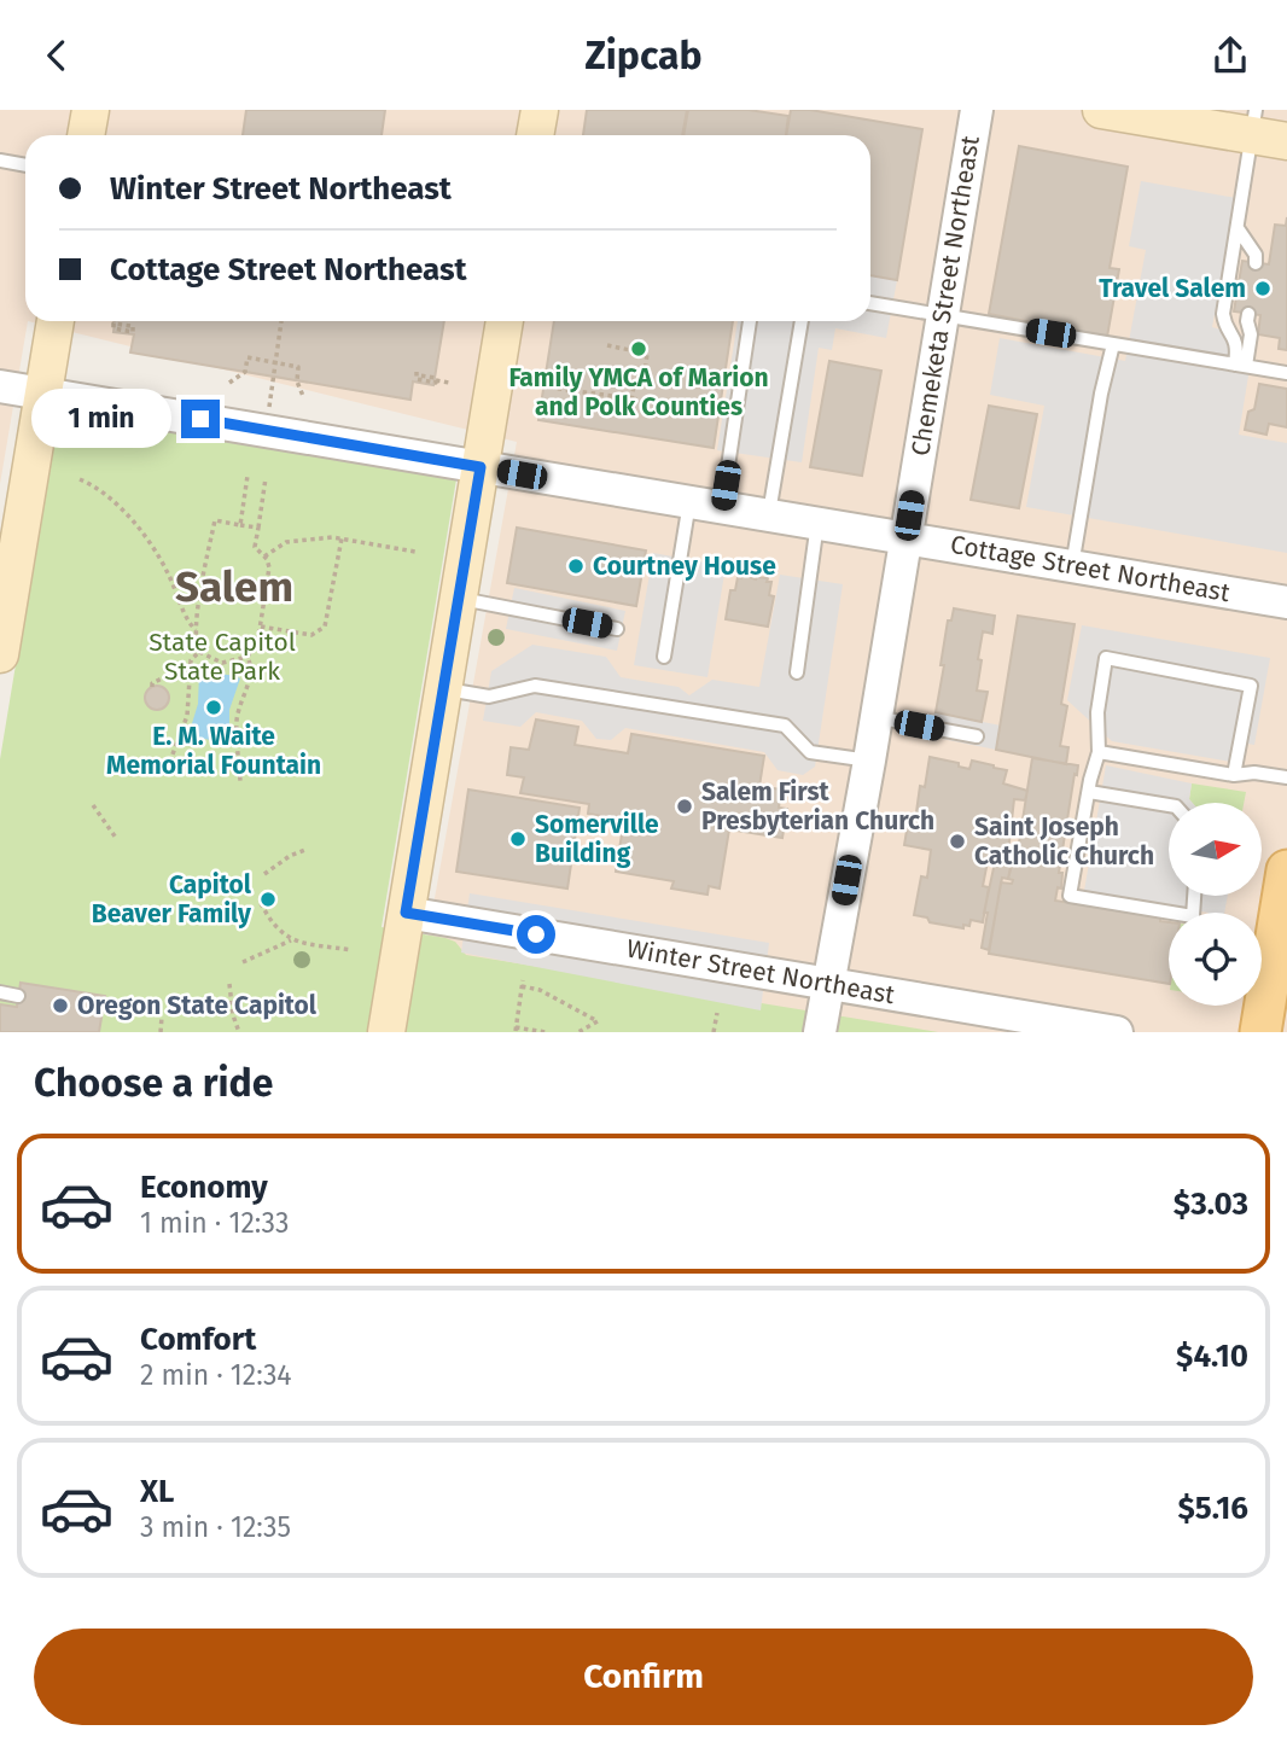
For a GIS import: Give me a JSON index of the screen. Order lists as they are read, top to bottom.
{
  "streets": {
    "street": ["Chemeketa Street Northeast", "Cottage Street Northeast", "Winter Street Northeast"]
  },
  "crossings": [
    ["Chemeketa Street Northeast", "Cottage Street Northeast"],
    ["Chemeketa Street Northeast", "Winter Street Northeast"]
  ],
  "districts": ["Salem"],
  "parks": ["State Capitol State Park"],
  "places": [
    "Travel Salem",
    "Family YMCA of Marion and Polk Counties",
    "Courtney House",
    "E. M. Waite Memorial Fountain",
    "Salem First Presbyterian Church",
    "Somerville Building",
    "Saint Joseph Catholic Church",
    "Capitol Beaver Family",
    "Oregon State Capitol"
  ],
  "north": "right",
  "page": {
    "header": "Zipcab",
    "banner": ["Winter Street Northeast", "Cottage Street Northeast"],
    "bubble": "1 min",
    "heading": "Choose a ride",
    "list": [
      {
        "name": "Economy",
        "note": "1 min · 12:33",
        "value": "$3.03"
      },
      {
        "name": "Comfort",
        "note": "2 min · 12:34",
        "value": "$4.10"
      },
      {
        "name": "XL",
        "note": "3 min · 12:35",
        "value": "$5.16"
      }
    ],
    "buttons": "Confirm"
  }
}
